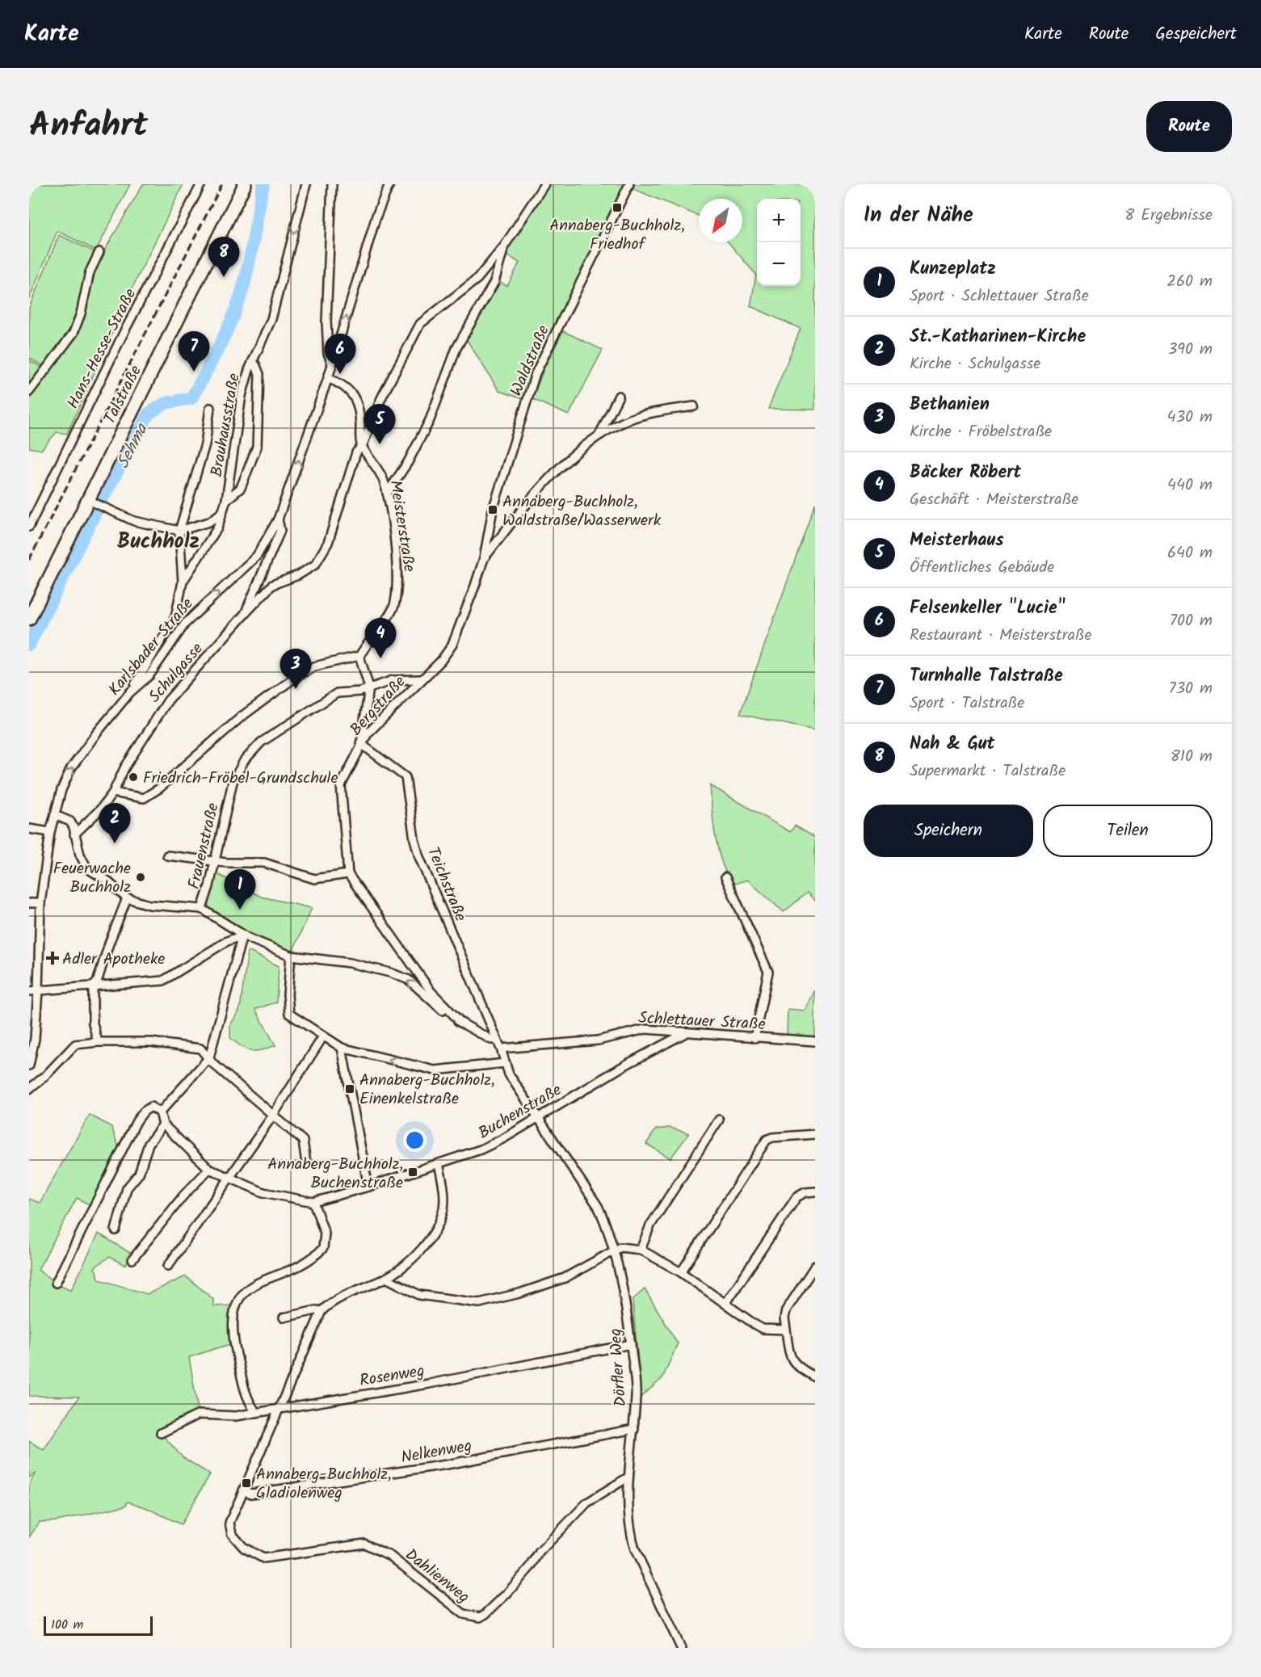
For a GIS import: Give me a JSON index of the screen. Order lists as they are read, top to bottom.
{
  "streets": {
    "main road": ["Talstraße"],
    "street": [
      "Hans-Hesse-Straße",
      "Waldstraße",
      "Brauhausstraße",
      "Meisterstraße",
      "Karlsbader Straße",
      "Schulgasse",
      "Bergstraße",
      "Frauenstraße",
      "Teichstraße",
      "Schlettauer Straße",
      "Buchenstraße",
      "Dörfler Weg",
      "Rosenweg",
      "Nelkenweg",
      "Dahlienweg"
    ]
  },
  "crossings": [
    ["Waldstraße", "Bergstraße"],
    ["Karlsbader Straße", "Schulgasse"],
    ["Bergstraße", "Frauenstraße"],
    ["Bergstraße", "Teichstraße"],
    ["Teichstraße", "Schlettauer Straße"],
    ["Teichstraße", "Dörfler Weg"],
    ["Schlettauer Straße", "Buchenstraße"],
    ["Buchenstraße", "Dörfler Weg"],
    ["Dörfler Weg", "Rosenweg"],
    ["Dörfler Weg", "Nelkenweg"],
    ["Dörfler Weg", "Dahlienweg"],
    ["Nelkenweg", "Dahlienweg"]
  ],
  "districts": ["Buchholz"],
  "water": ["Sehma"],
  "places": {
    "transit": [
      "Annaberg-Buchholz, Friedhof",
      "Annaberg-Buchholz, Waldstraße/Wasserwerk",
      "Annaberg-Buchholz, Einenkelstraße",
      "Annaberg-Buchholz, Buchenstraße",
      "Annaberg-Buchholz, Gladiolenweg"
    ],
    "other": ["Friedrich-Fröbel-Grundschule", "Feuerwache Buchholz"],
    "health": ["Adler Apotheke"]
  },
  "scale_bar": "100 m",
  "north": "bottom left",
  "page": {
    "header": "Karte",
    "nav": ["Karte", "Route", "Gespeichert"],
    "title": "Anfahrt",
    "buttons": [
      "Route",
      ["Speichern", "Teilen"]
    ],
    "heading": ["In der Nähe", "8 Ergebnisse"],
    "map_buttons": ["+", "−"],
    "pins": [
      "8",
      "7",
      "6",
      "5",
      "4",
      "3",
      "2",
      "1"
    ],
    "list": [
      {
        "mark": "1",
        "name": "Kunzeplatz",
        "note": "Sport · Schlettauer Straße",
        "value": "260 m"
      },
      {
        "mark": "2",
        "name": "St.-Katharinen-Kirche",
        "note": "Kirche · Schulgasse",
        "value": "390 m"
      },
      {
        "mark": "3",
        "name": "Bethanien",
        "note": "Kirche · Fröbelstraße",
        "value": "430 m"
      },
      {
        "mark": "4",
        "name": "Bäcker Röbert",
        "note": "Geschäft · Meisterstraße",
        "value": "440 m"
      },
      {
        "mark": "5",
        "name": "Meisterhaus",
        "note": "Öffentliches Gebäude",
        "value": "640 m"
      },
      {
        "mark": "6",
        "name": "Felsenkeller \"Lucie\"",
        "note": "Restaurant · Meisterstraße",
        "value": "700 m"
      },
      {
        "mark": "7",
        "name": "Turnhalle Talstraße",
        "note": "Sport · Talstraße",
        "value": "730 m"
      },
      {
        "mark": "8",
        "name": "Nah & Gut",
        "note": "Supermarkt · Talstraße",
        "value": "810 m"
      }
    ],
    "scale": "100 m"
  }
}
